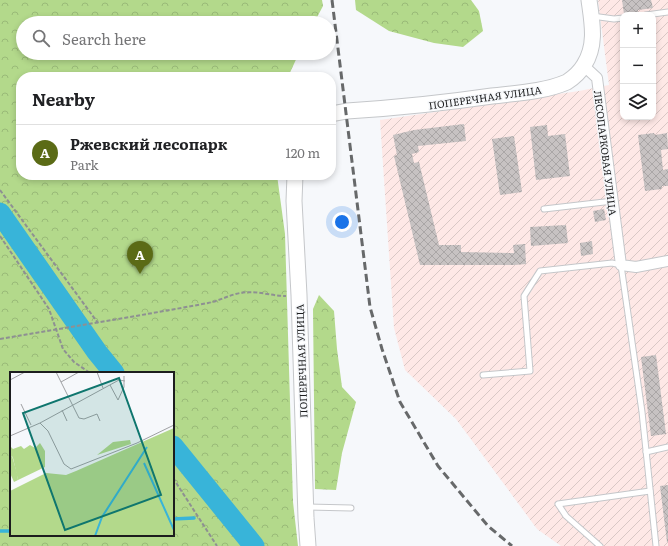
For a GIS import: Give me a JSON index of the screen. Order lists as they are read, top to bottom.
{
  "streets": {
    "street": ["ПОПЕРЕЧНАЯ УЛИЦА", "ЛЕСОПАРКОВАЯ УЛИЦА"]
  },
  "crossings": [
    ["ПОПЕРЕЧНАЯ УЛИЦА", "ЛЕСОПАРКОВАЯ УЛИЦА"]
  ],
  "page": {
    "map_buttons": ["+", "−"],
    "search": "Search here",
    "heading": "Nearby",
    "list": [
      {
        "mark": "A",
        "name": "Ржевский лесопарк",
        "note": "Park",
        "value": "120 m"
      }
    ],
    "pins": "A"
  }
}
